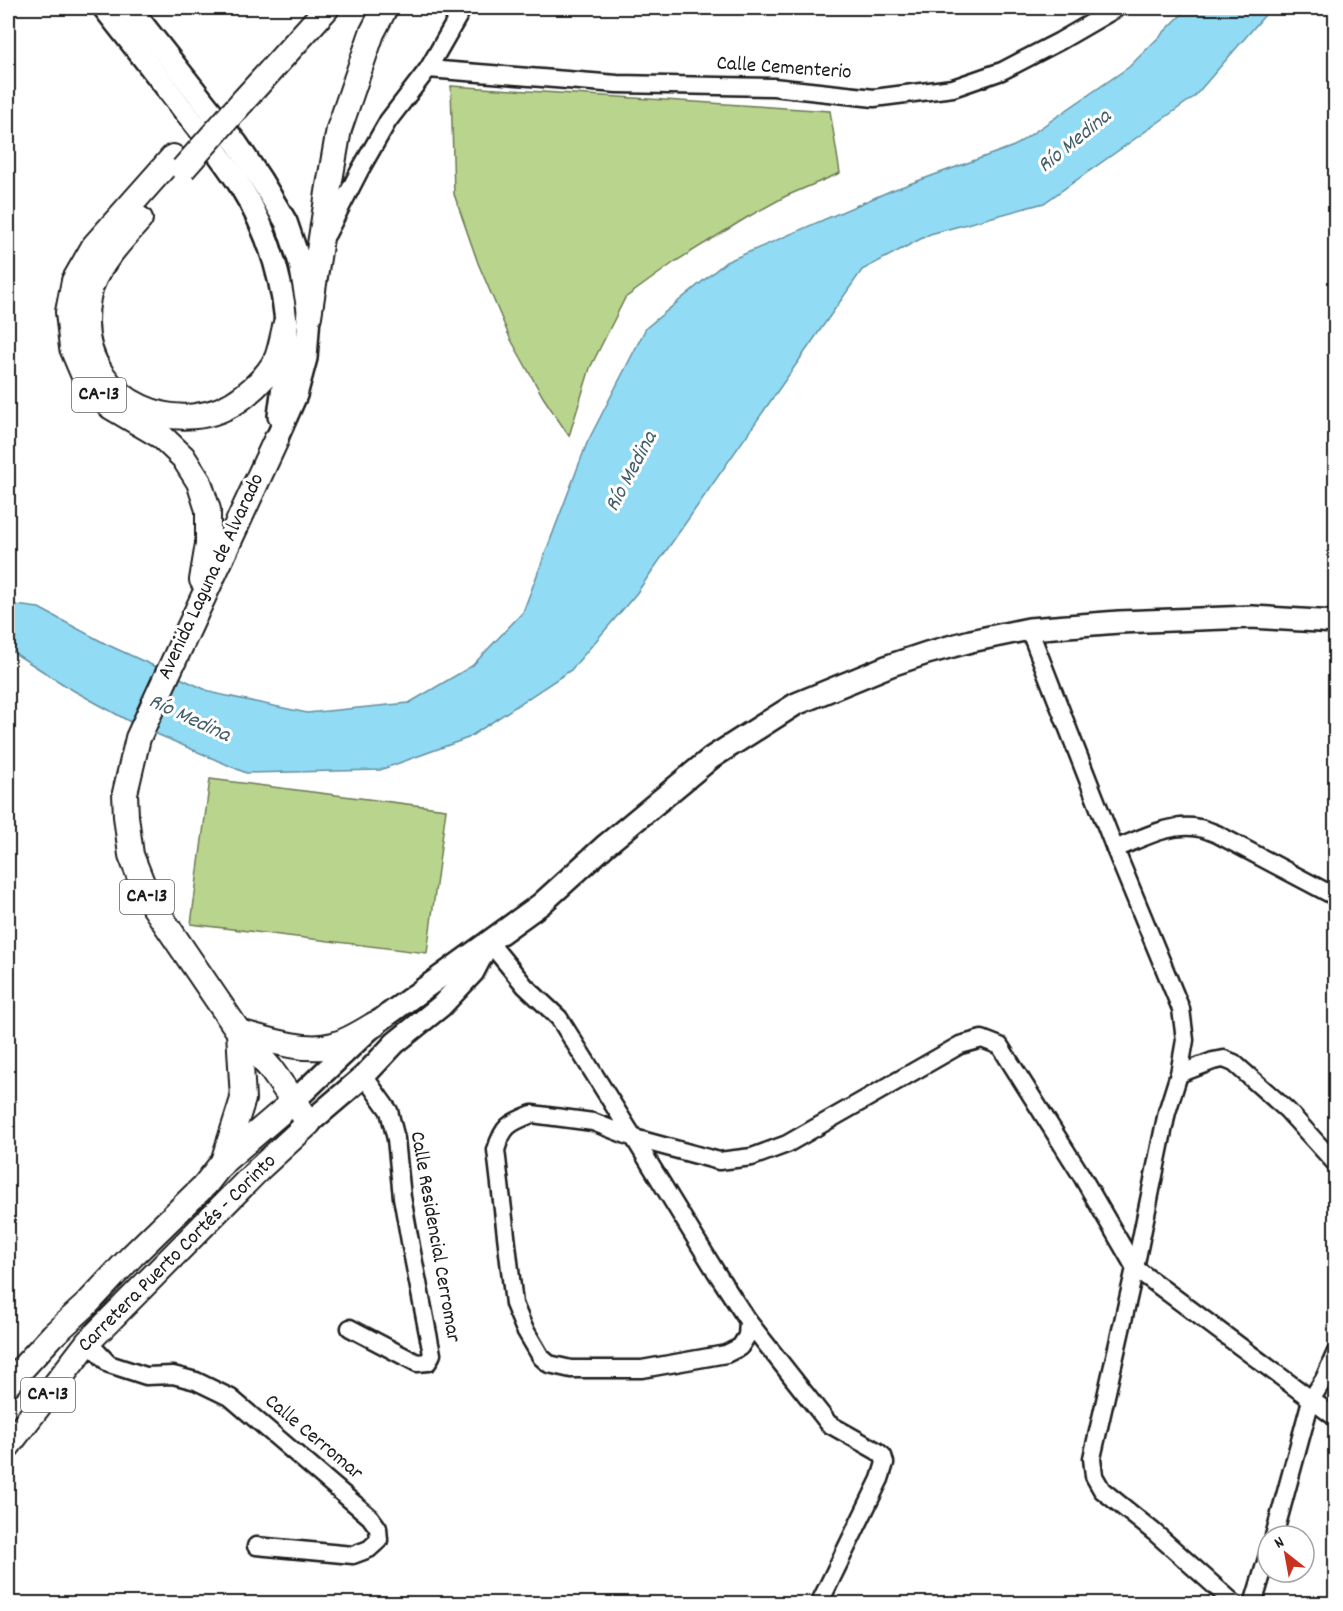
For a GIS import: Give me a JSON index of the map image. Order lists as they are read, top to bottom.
{
  "streets": {
    "highway": ["CA-13", "Avenida Laguna de Alvarado", "Carretera Puerto Cortés - Corinto"],
    "street": ["Calle Cementerio", "Calle Residencial Cerromar", "Calle Cerromar"]
  },
  "crossings": [
    ["CA-13", "Avenida Laguna de Alvarado"],
    ["Avenida Laguna de Alvarado", "Carretera Puerto Cortés - Corinto"],
    ["Carretera Puerto Cortés - Corinto", "Calle Cerromar"]
  ],
  "water": ["Río Medina"],
  "north": "top left"
}
